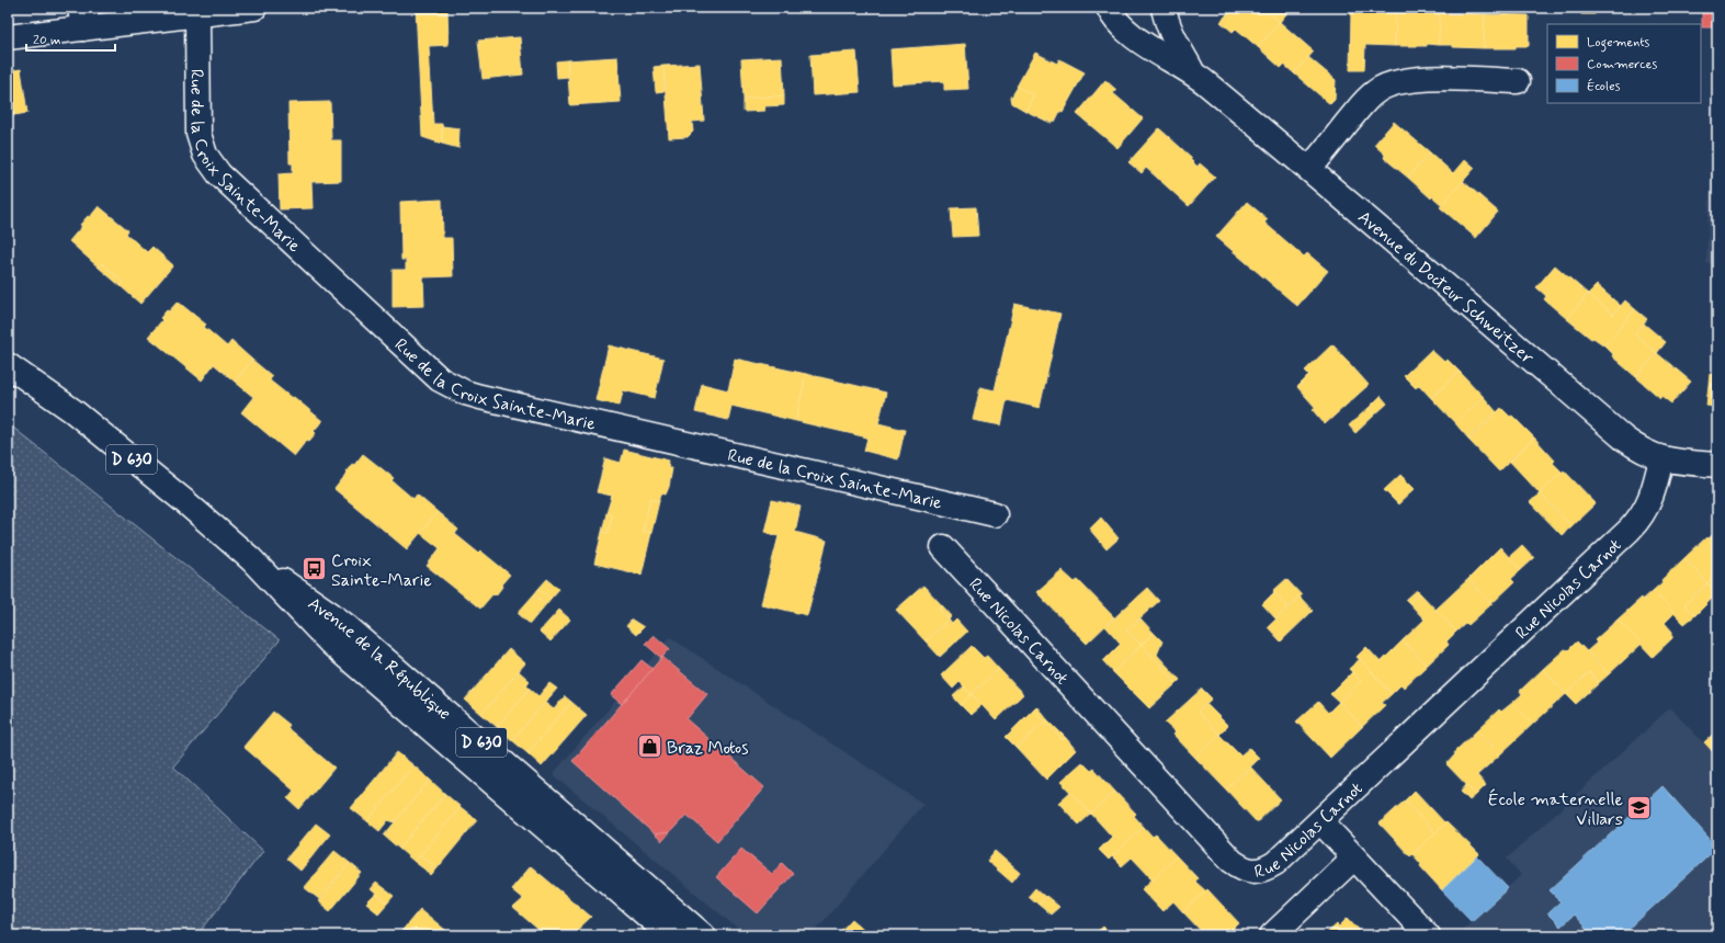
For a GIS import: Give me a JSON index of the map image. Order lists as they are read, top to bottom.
{
  "streets": {
    "street": [
      "Rue de la Croix Sainte-Marie",
      "Avenue du Docteur Schweitzer",
      "D 630",
      "Rue Nicolas Carnot",
      "Avenue de la République"
    ]
  },
  "crossings": [
    ["Avenue du Docteur Schweitzer", "Rue Nicolas Carnot"]
  ],
  "places": {
    "bus stop": ["Croix Sainte-Marie"],
    "shop": ["Braz Motos"],
    "school or university": ["École maternelle Villars"]
  },
  "legend": ["Logements", "Commerces", "Écoles"],
  "scale_bar": "20 m"
}
